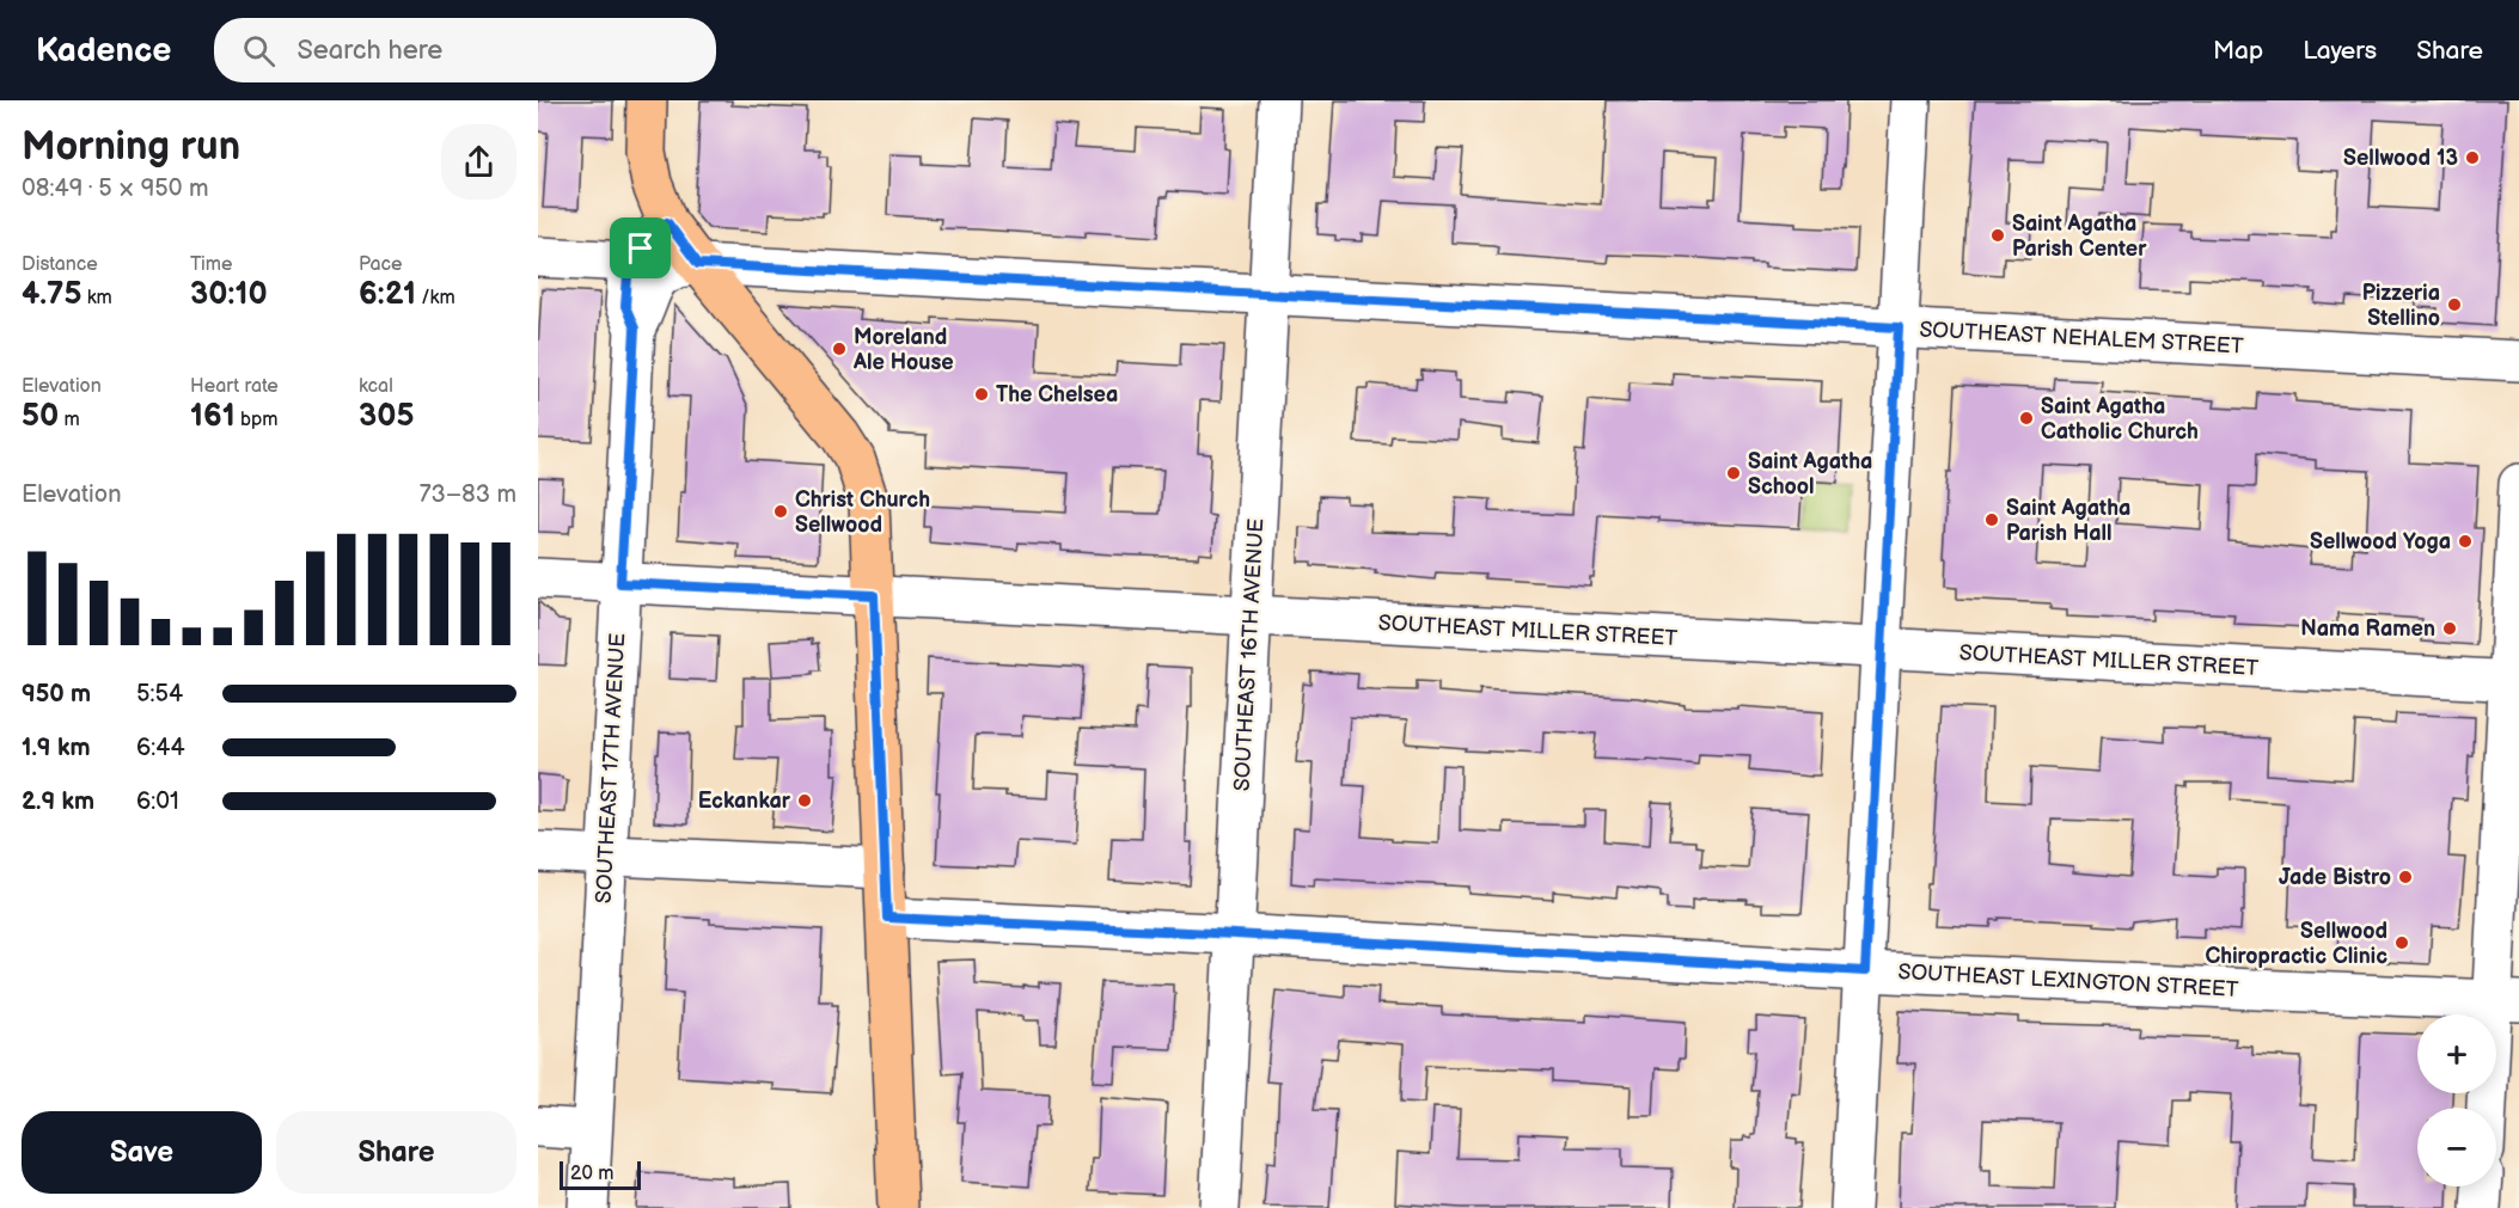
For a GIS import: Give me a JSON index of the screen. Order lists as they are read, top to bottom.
{
  "streets": {
    "street": [
      "SOUTHEAST NEHALEM STREET",
      "SOUTHEAST MILLER STREET",
      "SOUTHEAST 16TH AVENUE",
      "SOUTHEAST 17TH AVENUE",
      "SOUTHEAST LEXINGTON STREET"
    ]
  },
  "crossings": [
    ["SOUTHEAST NEHALEM STREET", "SOUTHEAST 16TH AVENUE"],
    ["SOUTHEAST NEHALEM STREET", "SOUTHEAST 17TH AVENUE"],
    ["SOUTHEAST MILLER STREET", "SOUTHEAST 16TH AVENUE"],
    ["SOUTHEAST MILLER STREET", "SOUTHEAST 17TH AVENUE"],
    ["SOUTHEAST 16TH AVENUE", "SOUTHEAST LEXINGTON STREET"]
  ],
  "places": [
    "Sellwood 13",
    "Saint Agatha Parish Center",
    "Pizzeria Stellino",
    "Moreland Ale House",
    "The Chelsea",
    "Saint Agatha Catholic Church",
    "Saint Agatha School",
    "Christ Church Sellwood",
    "Saint Agatha Parish Hall",
    "Sellwood Yoga",
    "Nama Ramen",
    "Eckankar",
    "Jade Bistro",
    "Sellwood Chiropractic Clinic"
  ],
  "scale_bar": "20 m",
  "page": {
    "header": "Kadence",
    "search": "Search here",
    "nav": ["Map", "Layers", "Share"],
    "heading": ["Morning run", "08:49 · 5 × 950 m"],
    "stats": [
      ["Distance", "4.75 km"],
      ["Time", "30:10"],
      ["Pace", "6:21 /km"],
      ["Elevation", "50 m"],
      ["Heart rate", "161 bpm"],
      ["kcal", "305"]
    ],
    "chart": ["Elevation", "73–83 m"],
    "list": [
      {
        "name": "950 m",
        "note": "5:54"
      },
      {
        "name": "1.9 km",
        "note": "6:44"
      },
      {
        "name": "2.9 km",
        "note": "6:01"
      }
    ],
    "map_buttons": ["+", "−"],
    "buttons": ["Save", "Share"],
    "scale": "20 m"
  }
}
